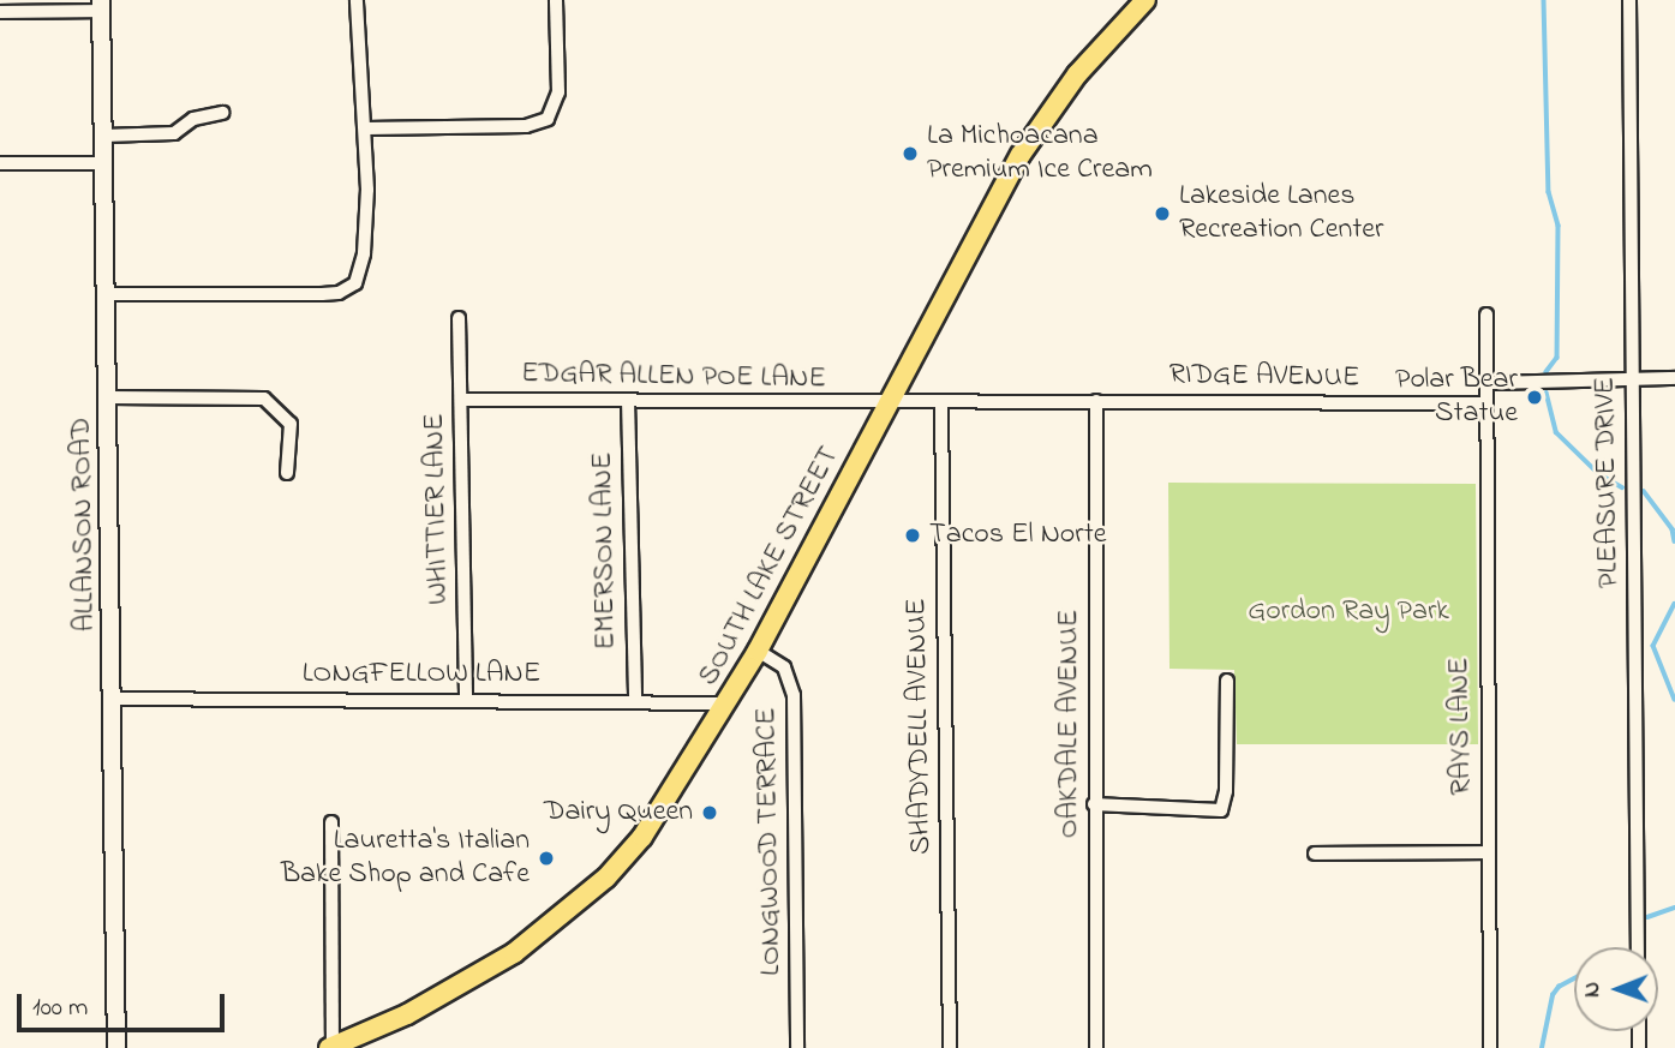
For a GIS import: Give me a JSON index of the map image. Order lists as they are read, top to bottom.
{
  "streets": {
    "main road": ["SOUTH LAKE STREET"],
    "street": [
      "EDGAR ALLEN POE LANE",
      "RIDGE AVENUE",
      "PLEASURE DRIVE",
      "WHITTIER LANE",
      "ALLANSON ROAD",
      "EMERSON LANE",
      "LONGFELLOW LANE",
      "OAKDALE AVENUE",
      "SHADYDELL AVENUE",
      "RAYS LANE",
      "LONGWOOD TERRACE"
    ]
  },
  "crossings": [
    ["EDGAR ALLEN POE LANE", "RIDGE AVENUE"],
    ["EDGAR ALLEN POE LANE", "WHITTIER LANE"],
    ["EDGAR ALLEN POE LANE", "EMERSON LANE"],
    ["EDGAR ALLEN POE LANE", "SOUTH LAKE STREET"],
    ["RIDGE AVENUE", "SOUTH LAKE STREET"],
    ["RIDGE AVENUE", "OAKDALE AVENUE"],
    ["RIDGE AVENUE", "SHADYDELL AVENUE"],
    ["RIDGE AVENUE", "RAYS LANE"],
    ["WHITTIER LANE", "LONGFELLOW LANE"],
    ["ALLANSON ROAD", "LONGFELLOW LANE"],
    ["EMERSON LANE", "LONGFELLOW LANE"],
    ["SOUTH LAKE STREET", "LONGFELLOW LANE"],
    ["SOUTH LAKE STREET", "LONGWOOD TERRACE"]
  ],
  "parks": ["Gordon Ray Park"],
  "places": [
    "La Michoacana Premium Ice Cream",
    "Lakeside Lanes Recreation Center",
    "Polar Bear Statue",
    "Tacos El Norte",
    "Dairy Queen",
    "Lauretta's Italian Bake Shop and Cafe"
  ],
  "scale_bar": "100 m",
  "north": "left"
}
